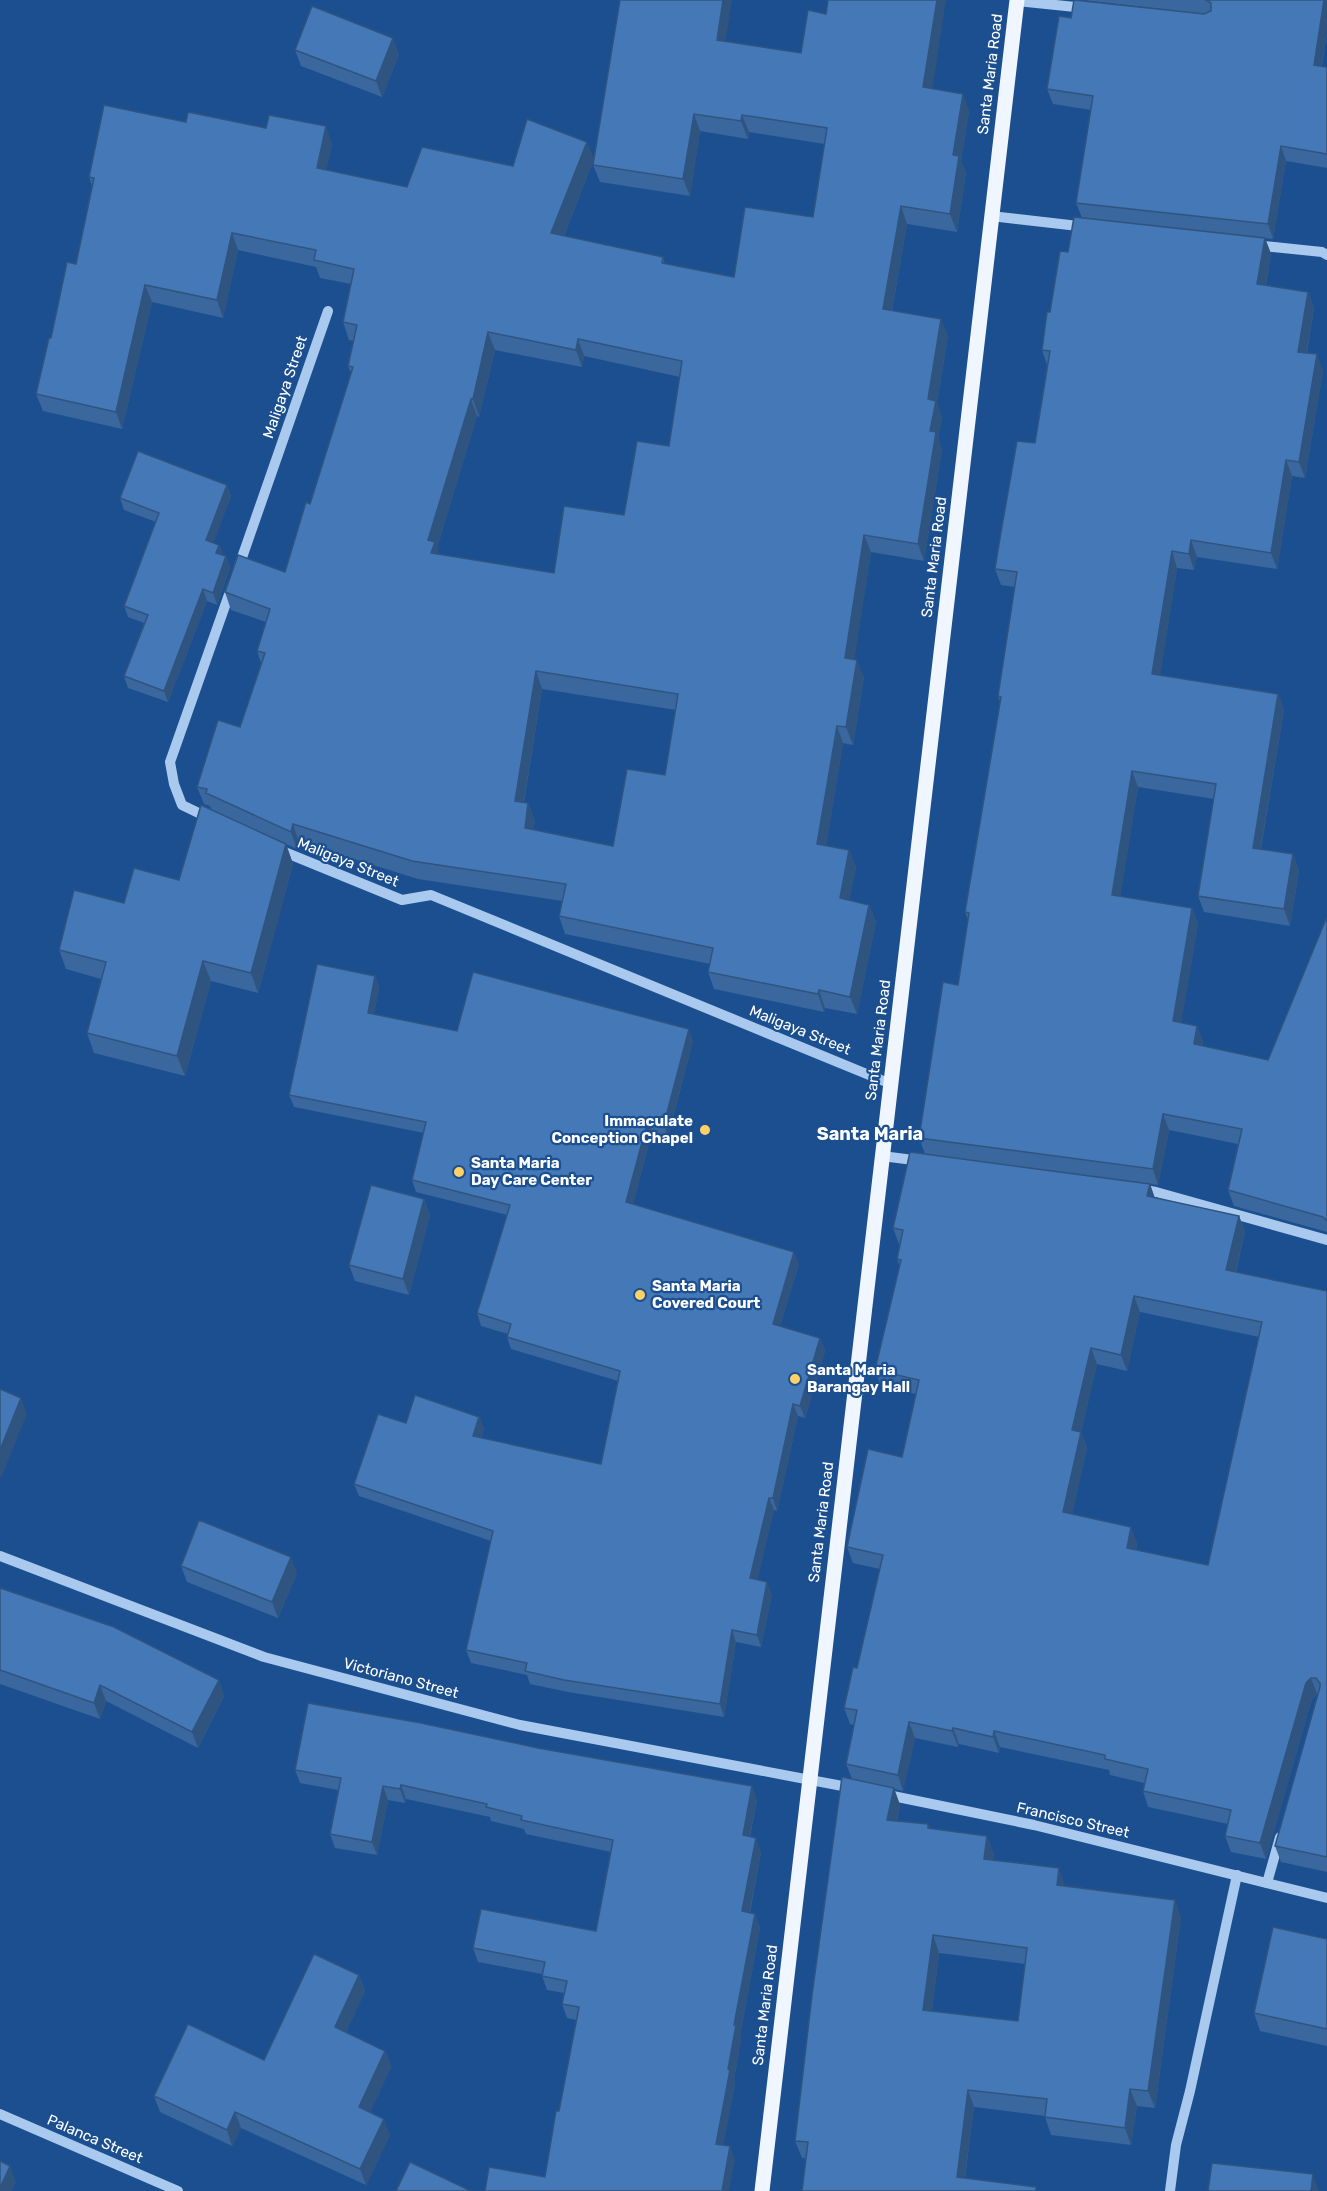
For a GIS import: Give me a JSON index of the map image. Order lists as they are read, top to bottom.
{
  "streets": {
    "main road": ["Santa Maria Road"],
    "street": [
      "Maligaya Street",
      "Victoriano Street",
      "Francisco Street",
      "Palanca Street"
    ]
  },
  "crossings": [
    ["Santa Maria Road", "Maligaya Street"],
    ["Santa Maria Road", "Victoriano Street"],
    ["Santa Maria Road", "Francisco Street"],
    ["Victoriano Street", "Francisco Street"]
  ],
  "districts": ["Santa Maria"],
  "places": [
    "Immaculate Conception Chapel",
    "Santa Maria Day Care Center",
    "Santa Maria Covered Court",
    "Santa Maria Barangay Hall"
  ]
}
